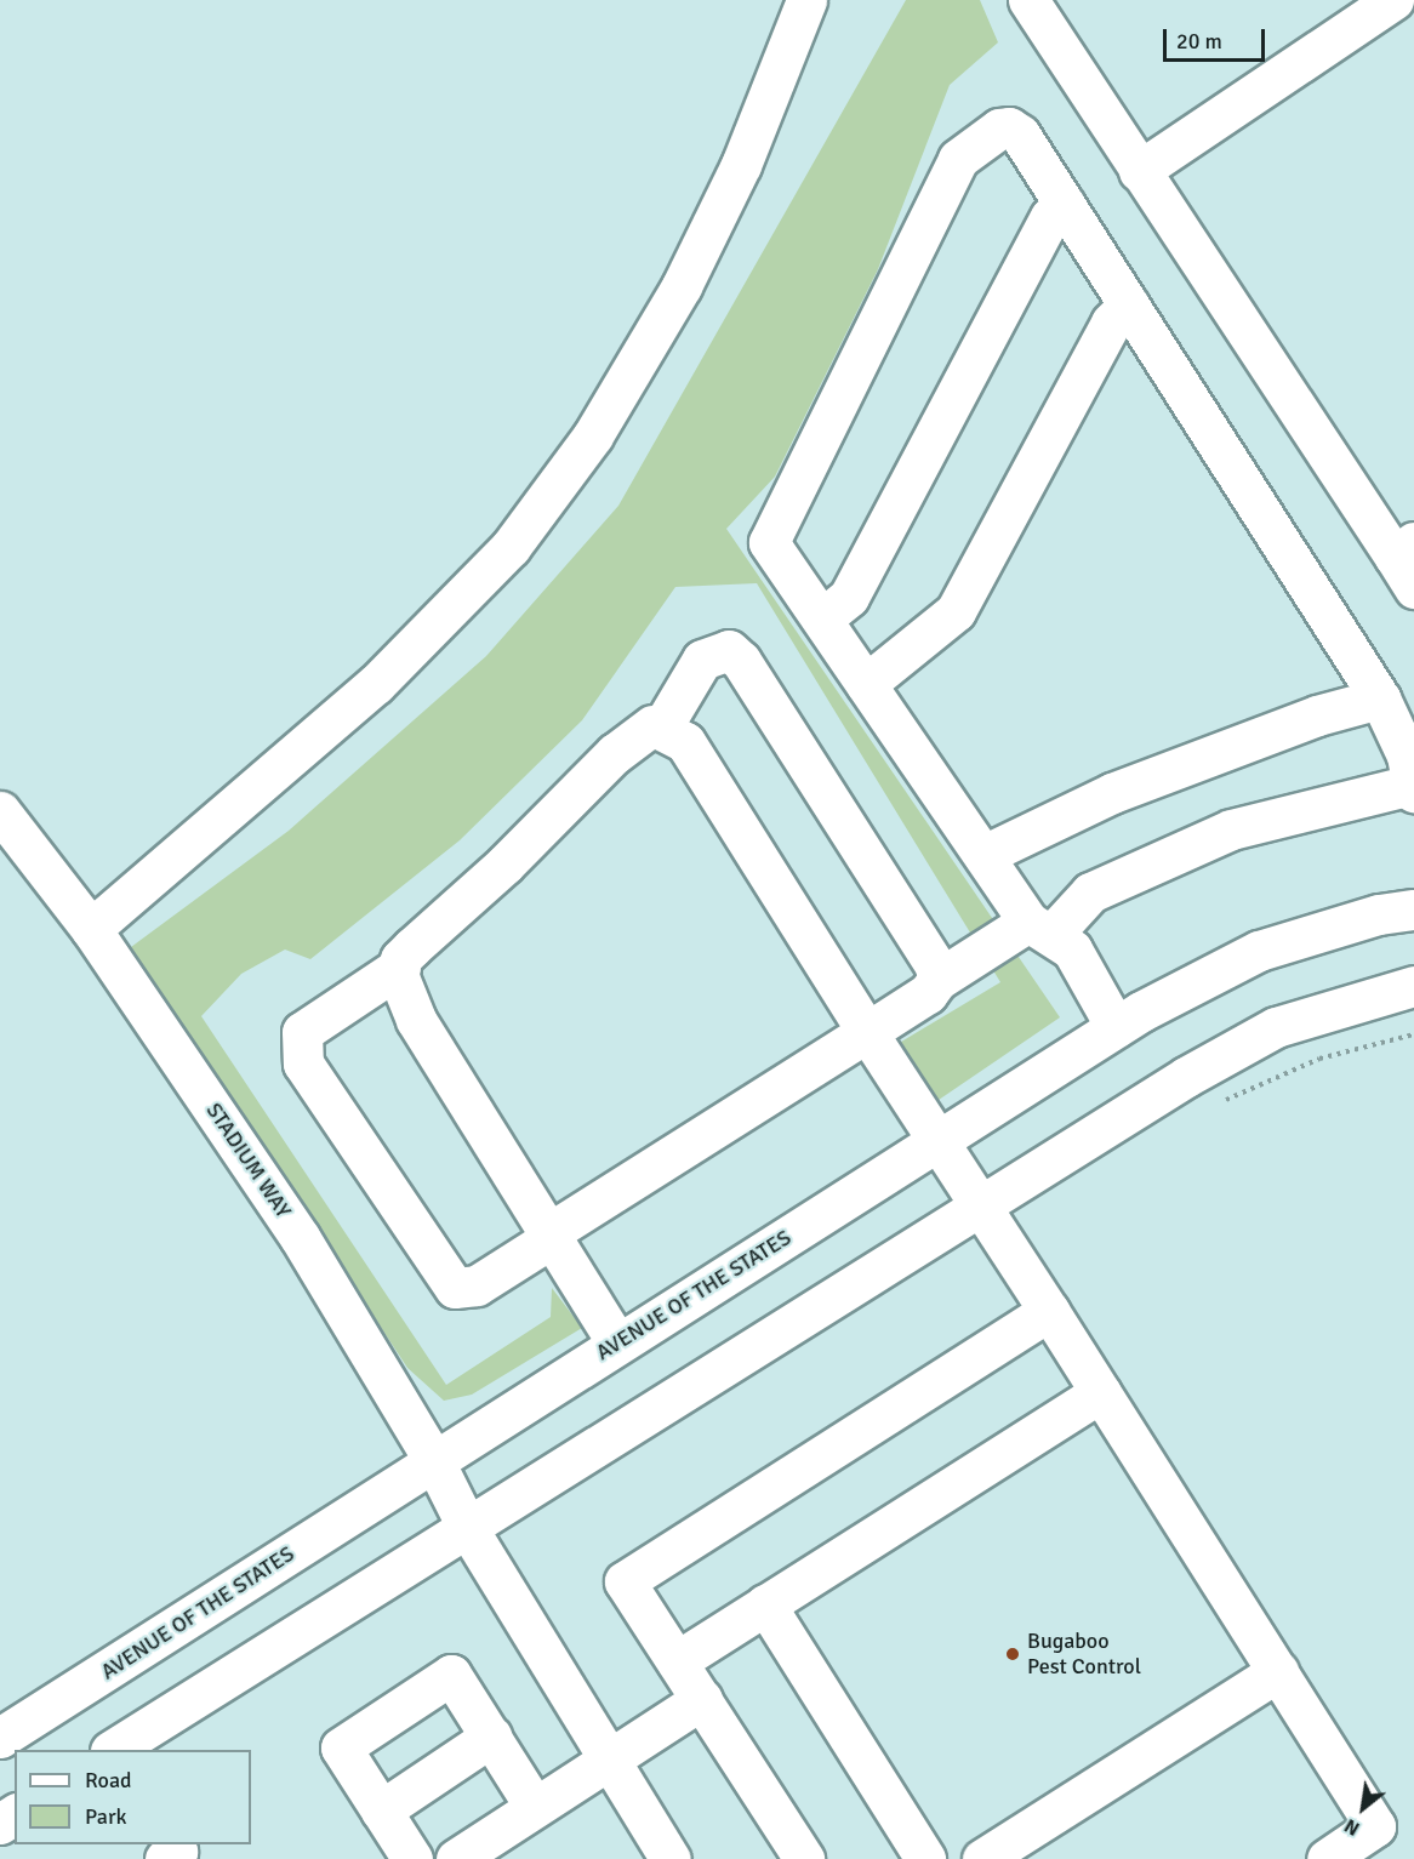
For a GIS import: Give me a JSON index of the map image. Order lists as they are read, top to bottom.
{
  "streets": {
    "street": ["STADIUM WAY", "AVENUE OF THE STATES"]
  },
  "crossings": [
    ["STADIUM WAY", "AVENUE OF THE STATES"]
  ],
  "places": ["Bugaboo Pest Control"],
  "legend": ["Road", "Park"],
  "scale_bar": "20 m",
  "north": "bottom left"
}
